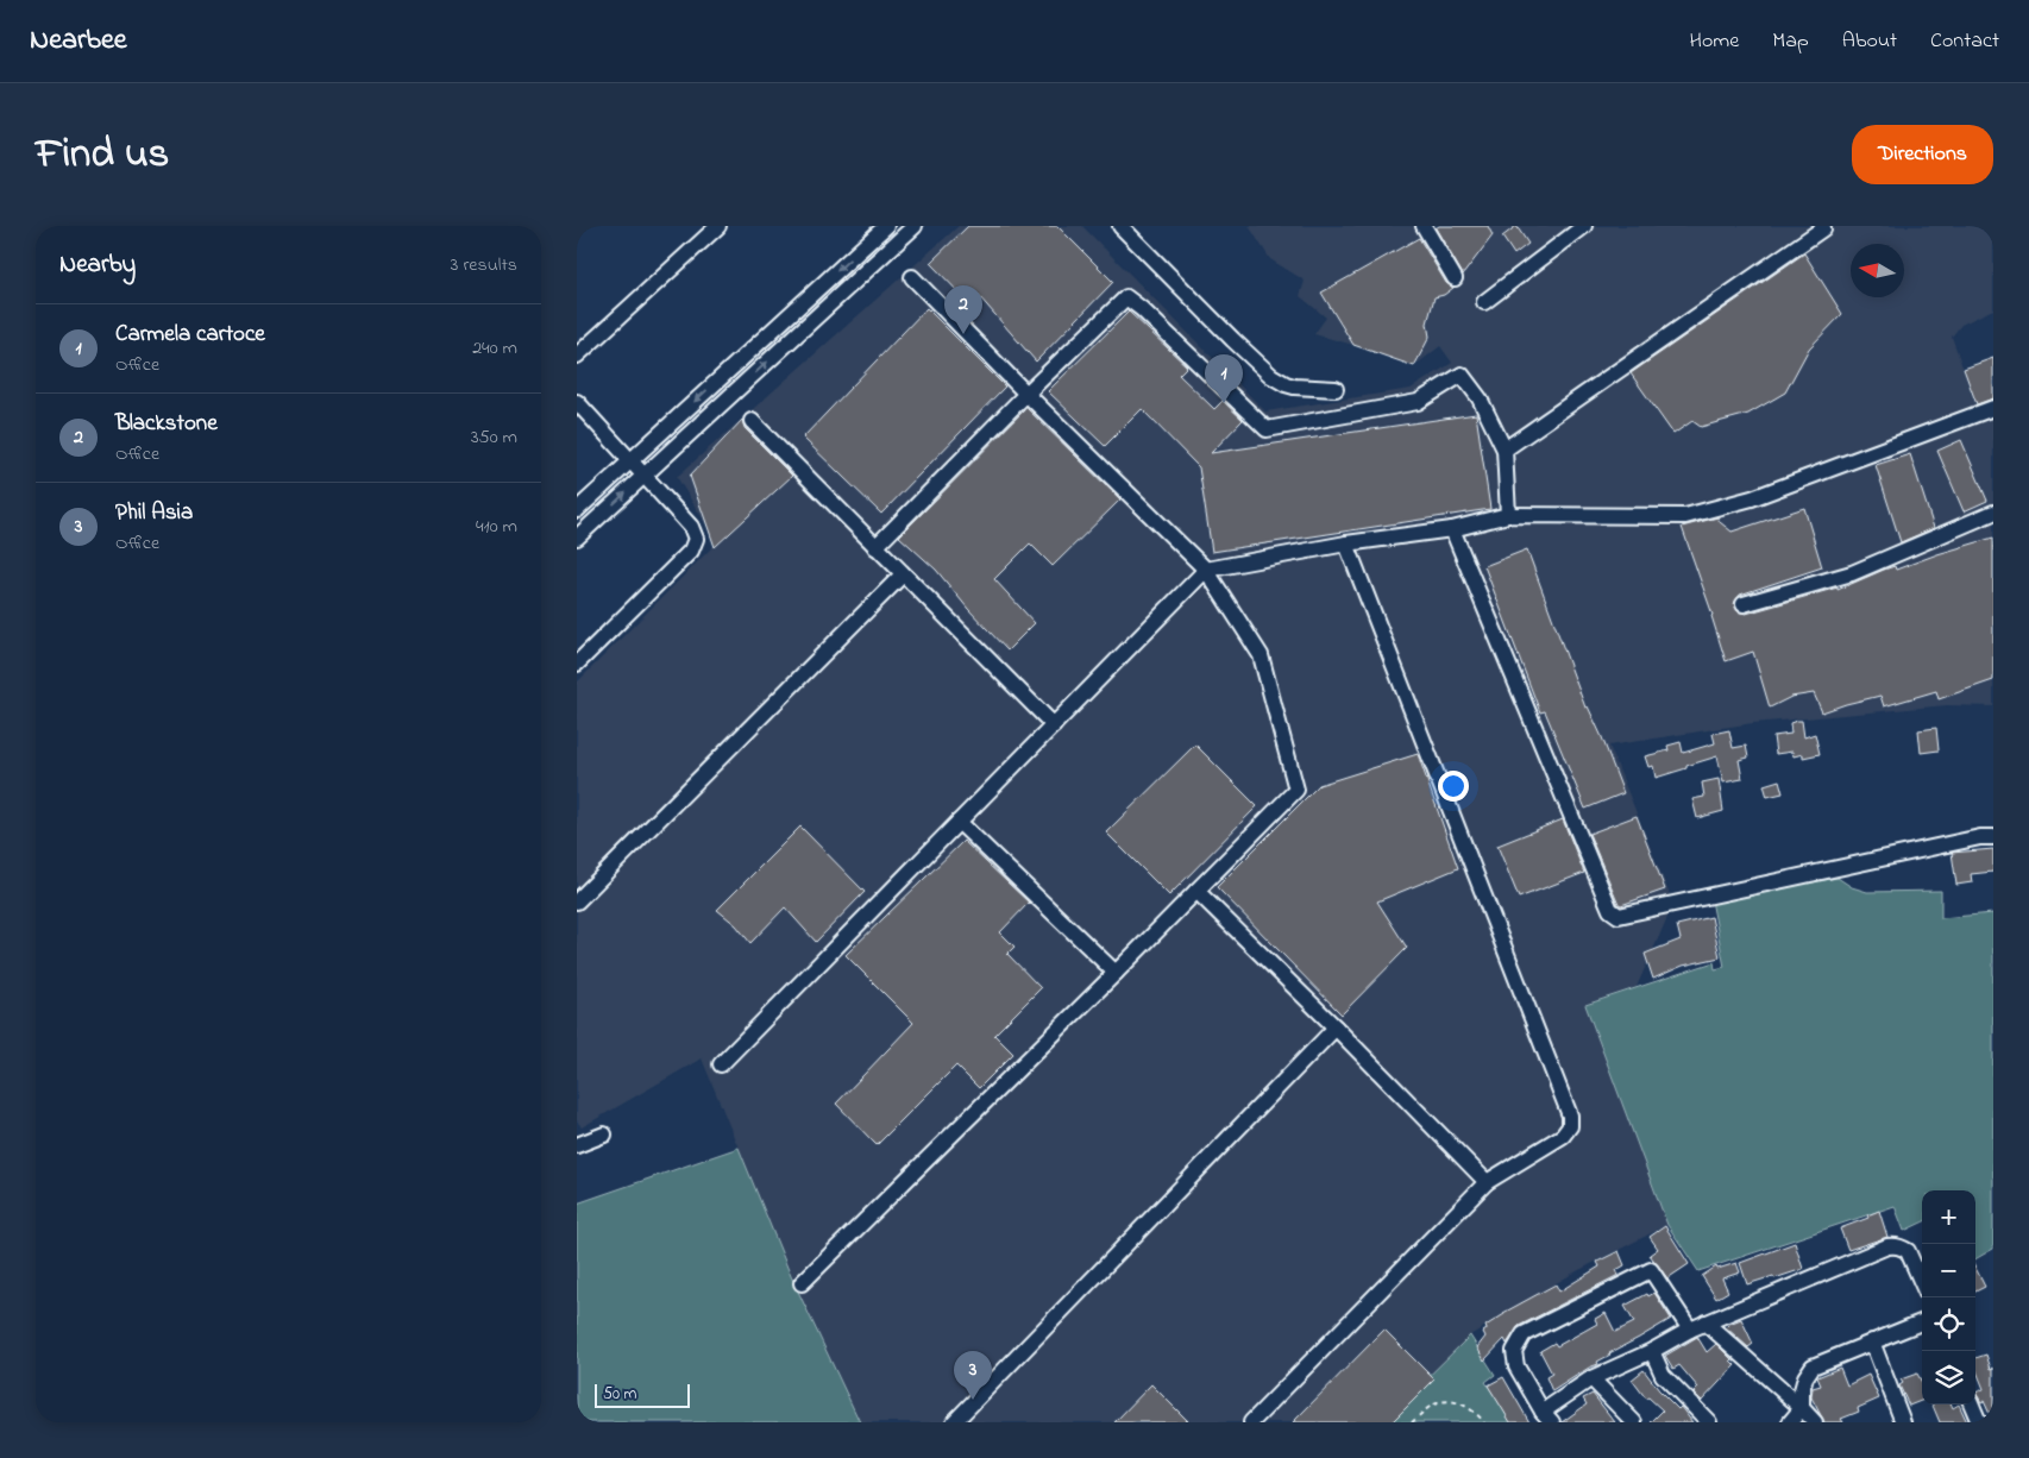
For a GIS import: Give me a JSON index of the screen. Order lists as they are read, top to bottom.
{
  "scale_bar": "50 m",
  "north": "left",
  "page": {
    "header": "Nearbee",
    "nav": [
      "Home",
      "Map",
      "About",
      "Contact"
    ],
    "title": "Find us",
    "buttons": "Directions",
    "heading": ["Nearby", "3 results"],
    "pins": ["2", "1", "3"],
    "list": [
      {
        "mark": "1",
        "name": "Carmela cartoce",
        "note": "Office",
        "value": "240 m"
      },
      {
        "mark": "2",
        "name": "Blackstone",
        "note": "Office",
        "value": "350 m"
      },
      {
        "mark": "3",
        "name": "Phil Asia",
        "note": "Office",
        "value": "410 m"
      }
    ],
    "map_buttons": ["+", "−"],
    "scale": "50 m"
  }
}
